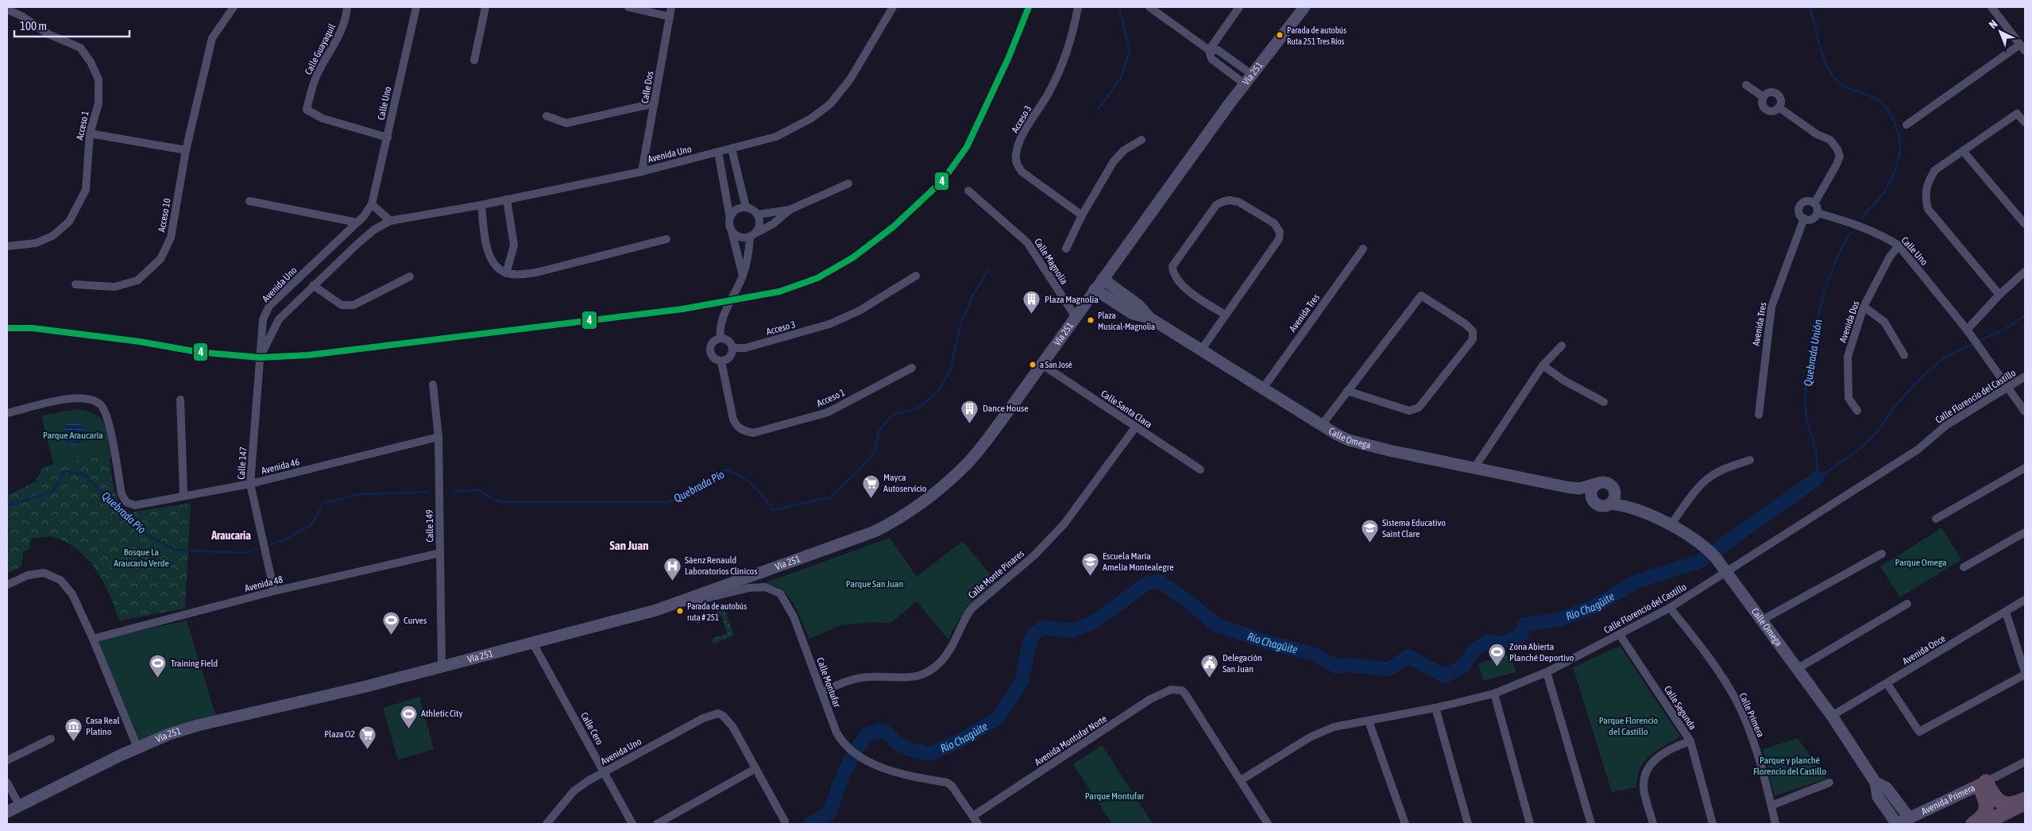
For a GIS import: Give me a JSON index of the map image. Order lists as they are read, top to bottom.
{
  "streets": {
    "main road": ["Vía 251", "Calle Omega", "Avenida Primera"],
    "street": [
      "Calle Guayaquil",
      "Calle Dos",
      "Calle Uno",
      "Acceso 3",
      "Acceso 1",
      "Avenida Uno",
      "Acceso 10",
      "Calle Magnolia",
      "Avenida Tres",
      "Avenida Dos",
      "Calle Florencio del Castillo",
      "Calle Santa Clara",
      "Calle 147",
      "Avenida 46",
      "Calle 149",
      "Calle Monte Pinares",
      "Avenida 48",
      "Avenida Once",
      "Calle Montufar",
      "Calle Segunda",
      "Calle Primera",
      "Calle Cero",
      "Avenida Montufar Norte"
    ]
  },
  "crossings": [
    ["Calle Guayaquil", "Calle Uno"],
    ["Vía 251", "Calle Magnolia"],
    ["Vía 251", "Calle Santa Clara"],
    ["Vía 251", "Calle Omega"],
    ["Vía 251", "Calle 149"],
    ["Vía 251", "Calle Montufar"],
    ["Vía 251", "Calle Cero"],
    ["Calle Dos", "Avenida Uno"],
    ["Calle Uno", "Avenida Uno"],
    ["Calle Uno", "Avenida Tres"],
    ["Calle Uno", "Avenida Dos"],
    ["Calle Uno", "Calle Florencio del Castillo"],
    ["Acceso 3", "Acceso 1"],
    ["Avenida Uno", "Calle 147"],
    ["Avenida Uno", "Calle Cero"],
    ["Avenida Tres", "Calle Omega"],
    ["Calle Florencio del Castillo", "Calle Omega"],
    ["Calle Florencio del Castillo", "Calle Segunda"],
    ["Calle Florencio del Castillo", "Calle Primera"],
    ["Calle Florencio del Castillo", "Avenida Montufar Norte"],
    ["Calle Santa Clara", "Calle Monte Pinares"],
    ["Calle Omega", "Avenida Once"],
    ["Calle Omega", "Avenida Primera"],
    ["Calle 147", "Avenida 46"],
    ["Calle 147", "Avenida 48"],
    ["Avenida 46", "Calle 149"],
    ["Calle 149", "Avenida 48"],
    ["Calle Monte Pinares", "Calle Montufar"],
    ["Calle Montufar", "Avenida Montufar Norte"]
  ],
  "districts": ["Araucaria", "San Juan"],
  "water": ["Quebrada Unión", "Quebrada Pío", "Río Chagüite"],
  "parks": [
    "Parque Araucaría",
    "Bosque La Araucaria Verde",
    "Parque Omega",
    "Parque San Juan",
    "Parque Florencio del Castillo",
    "Parque y planché Florencio del Castillo",
    "Parque Montufar"
  ],
  "places": {
    "other": [
      "Parada de autobús Ruta 251 Tres Ríos",
      "Plaza Musical-Magnolia",
      "a San José",
      "Parada de autobús ruta # 251"
    ],
    "building": ["Plaza Magnolia", "Dance House"],
    "supermarket": ["Mayca Autoservicio", "Plaza O2"],
    "school or university": ["Sistema Educativo Saint Clare", "Escuela María Amelia Montealegre"],
    "hospital": ["Sáenz Renauld Laboratorios Clinicos"],
    "sports": [
      "Curves",
      "Zona Abierta Planché Deportivo",
      "Training Field",
      "Athletic City"
    ],
    "public building": ["Delegación San Juan"],
    "museum": ["Casa Real Platino"]
  },
  "lines": ["transit line 4"],
  "scale_bar": "100 m",
  "north": "top left"
}
